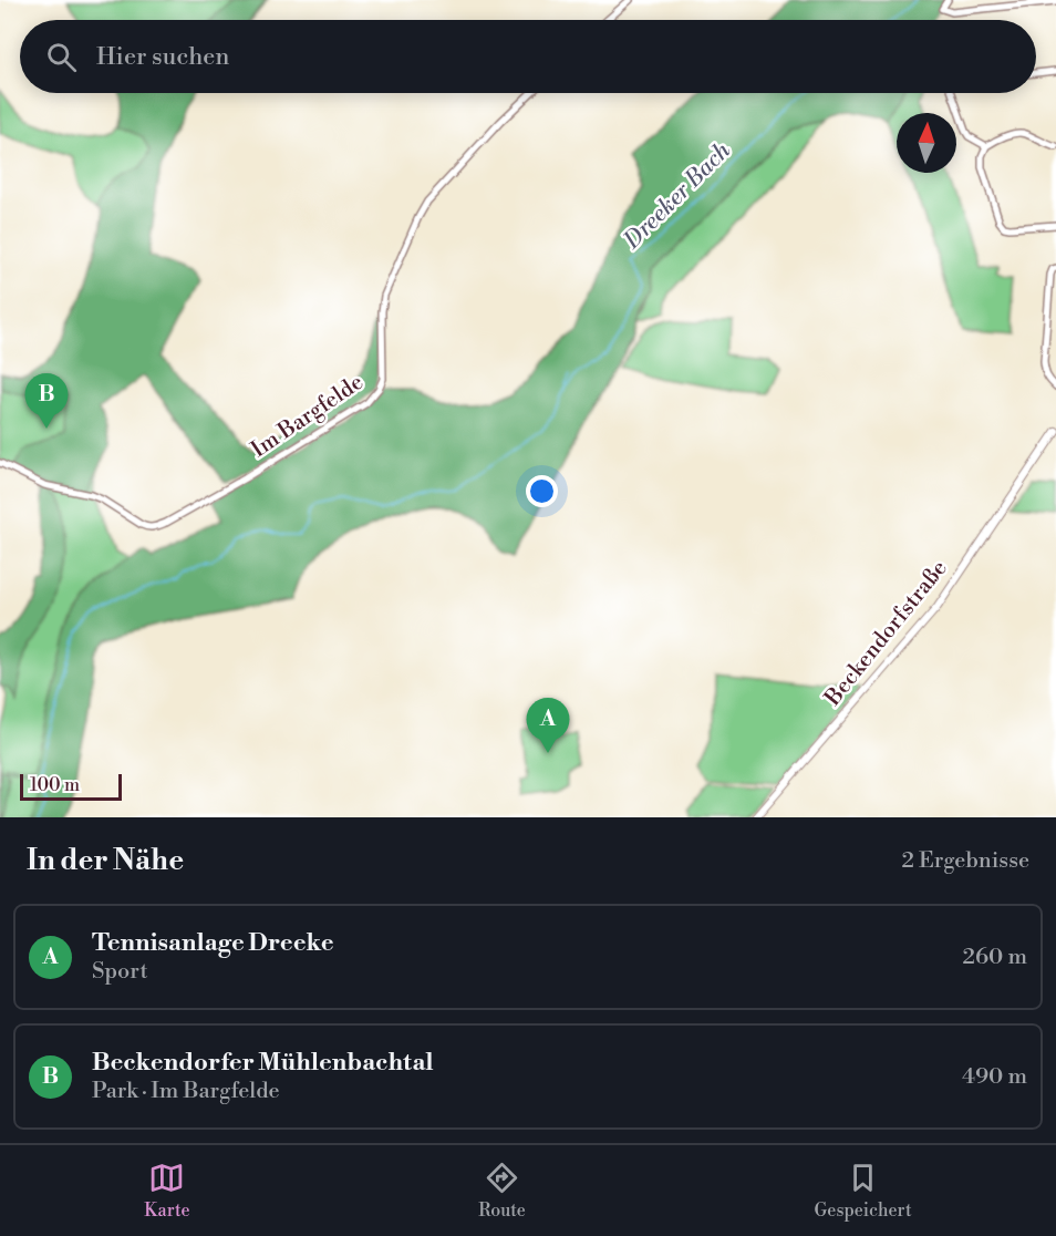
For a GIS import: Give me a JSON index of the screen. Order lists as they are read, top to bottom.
{
  "streets": {
    "street": ["Im Bargfelde", "Beckendorfstraße"]
  },
  "water": ["Dreeker Bach"],
  "scale_bar": "100 m",
  "north": "top",
  "page": {
    "search": "Hier suchen",
    "pins": ["B", "A"],
    "scale": "100 m",
    "heading": ["In der Nähe", "2 Ergebnisse"],
    "list": [
      {
        "mark": "A",
        "name": "Tennisanlage Dreeke",
        "note": "Sport",
        "value": "260 m"
      },
      {
        "mark": "B",
        "name": "Beckendorfer Mühlenbachtal",
        "note": "Park · Im Bargfelde",
        "value": "490 m"
      }
    ],
    "nav": ["Karte", "Route", "Gespeichert"]
  }
}
